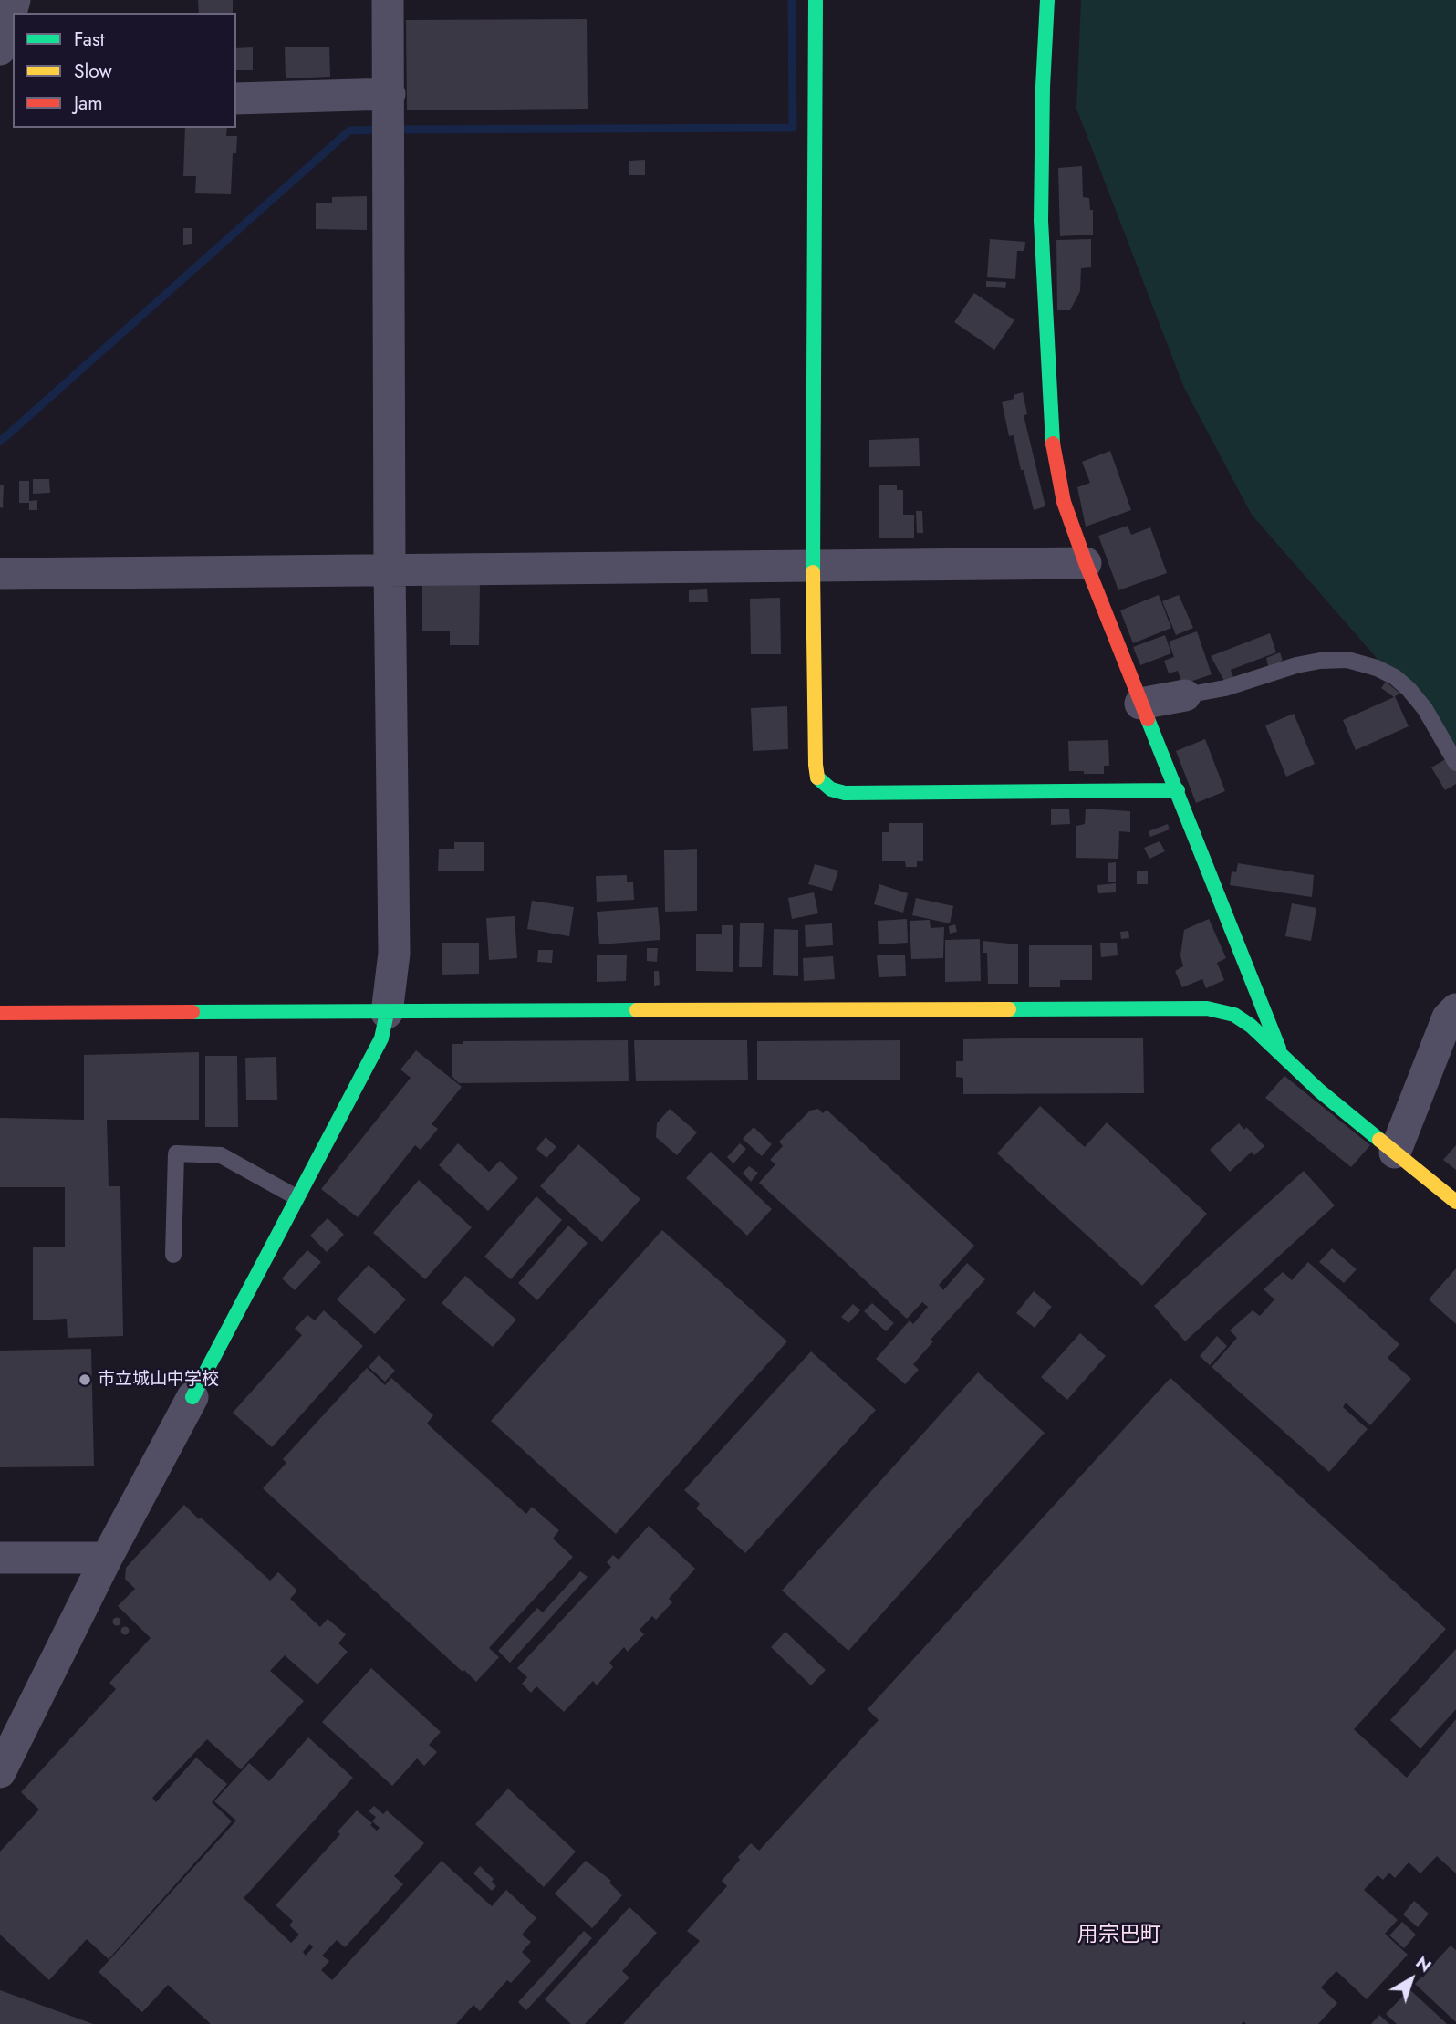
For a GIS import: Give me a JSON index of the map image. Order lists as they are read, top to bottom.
{
  "districts": ["用宗巴町"],
  "places": ["市立城山中学校"],
  "legend": ["Fast", "Slow", "Jam"],
  "north": "top right"
}
